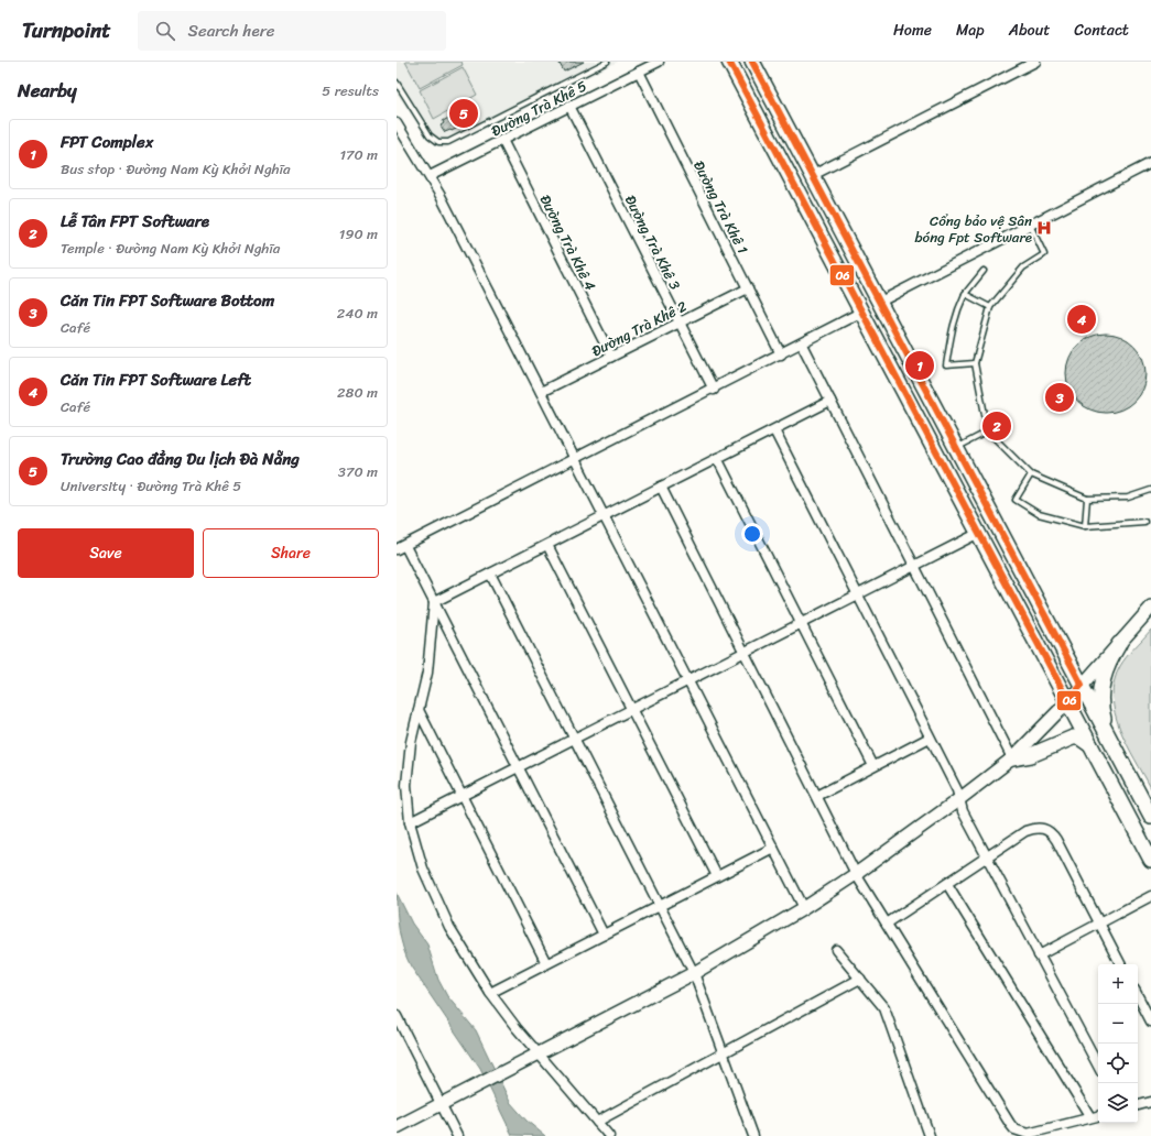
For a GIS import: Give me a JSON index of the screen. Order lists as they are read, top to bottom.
{
  "streets": {
    "street": [
      "Đường Trà Khê 5",
      "Đường Trà Khê 1",
      "Đường Trà Khê 4",
      "Đường Trà Khê 3",
      "Đường Trà Khê 2"
    ]
  },
  "crossings": [
    ["Đường Trà Khê 5", "Đường Trà Khê 1"],
    ["Đường Trà Khê 5", "Đường Trà Khê 4"],
    ["Đường Trà Khê 5", "Đường Trà Khê 3"],
    ["Đường Trà Khê 1", "Đường Trà Khê 2"],
    ["Đường Trà Khê 4", "Đường Trà Khê 2"],
    ["Đường Trà Khê 3", "Đường Trà Khê 2"]
  ],
  "places": {
    "hospital": ["Cổng bảo vệ Sân bóng Fpt Software"]
  },
  "lines": ["transit line 06"],
  "page": {
    "header": "Turnpoint",
    "search": "Search here",
    "nav": [
      "Home",
      "Map",
      "About",
      "Contact"
    ],
    "heading": ["Nearby", "5 results"],
    "pins": [
      "5",
      "4",
      "1",
      "3",
      "2"
    ],
    "list": [
      {
        "mark": "1",
        "name": "FPT Complex",
        "note": "Bus stop · Đường Nam Kỳ Khởi Nghĩa",
        "value": "170 m"
      },
      {
        "mark": "2",
        "name": "Lễ Tân FPT Software",
        "note": "Temple · Đường Nam Kỳ Khởi Nghĩa",
        "value": "190 m"
      },
      {
        "mark": "3",
        "name": "Căn Tin FPT Software Bottom",
        "note": "Café",
        "value": "240 m"
      },
      {
        "mark": "4",
        "name": "Căn Tin FPT Software Left",
        "note": "Café",
        "value": "280 m"
      },
      {
        "mark": "5",
        "name": "Trường Cao đẳng Du lịch Đà Nẵng",
        "note": "University · Đường Trà Khê 5",
        "value": "370 m"
      }
    ],
    "buttons": ["Save", "Share"],
    "map_buttons": ["+", "−"]
  }
}
